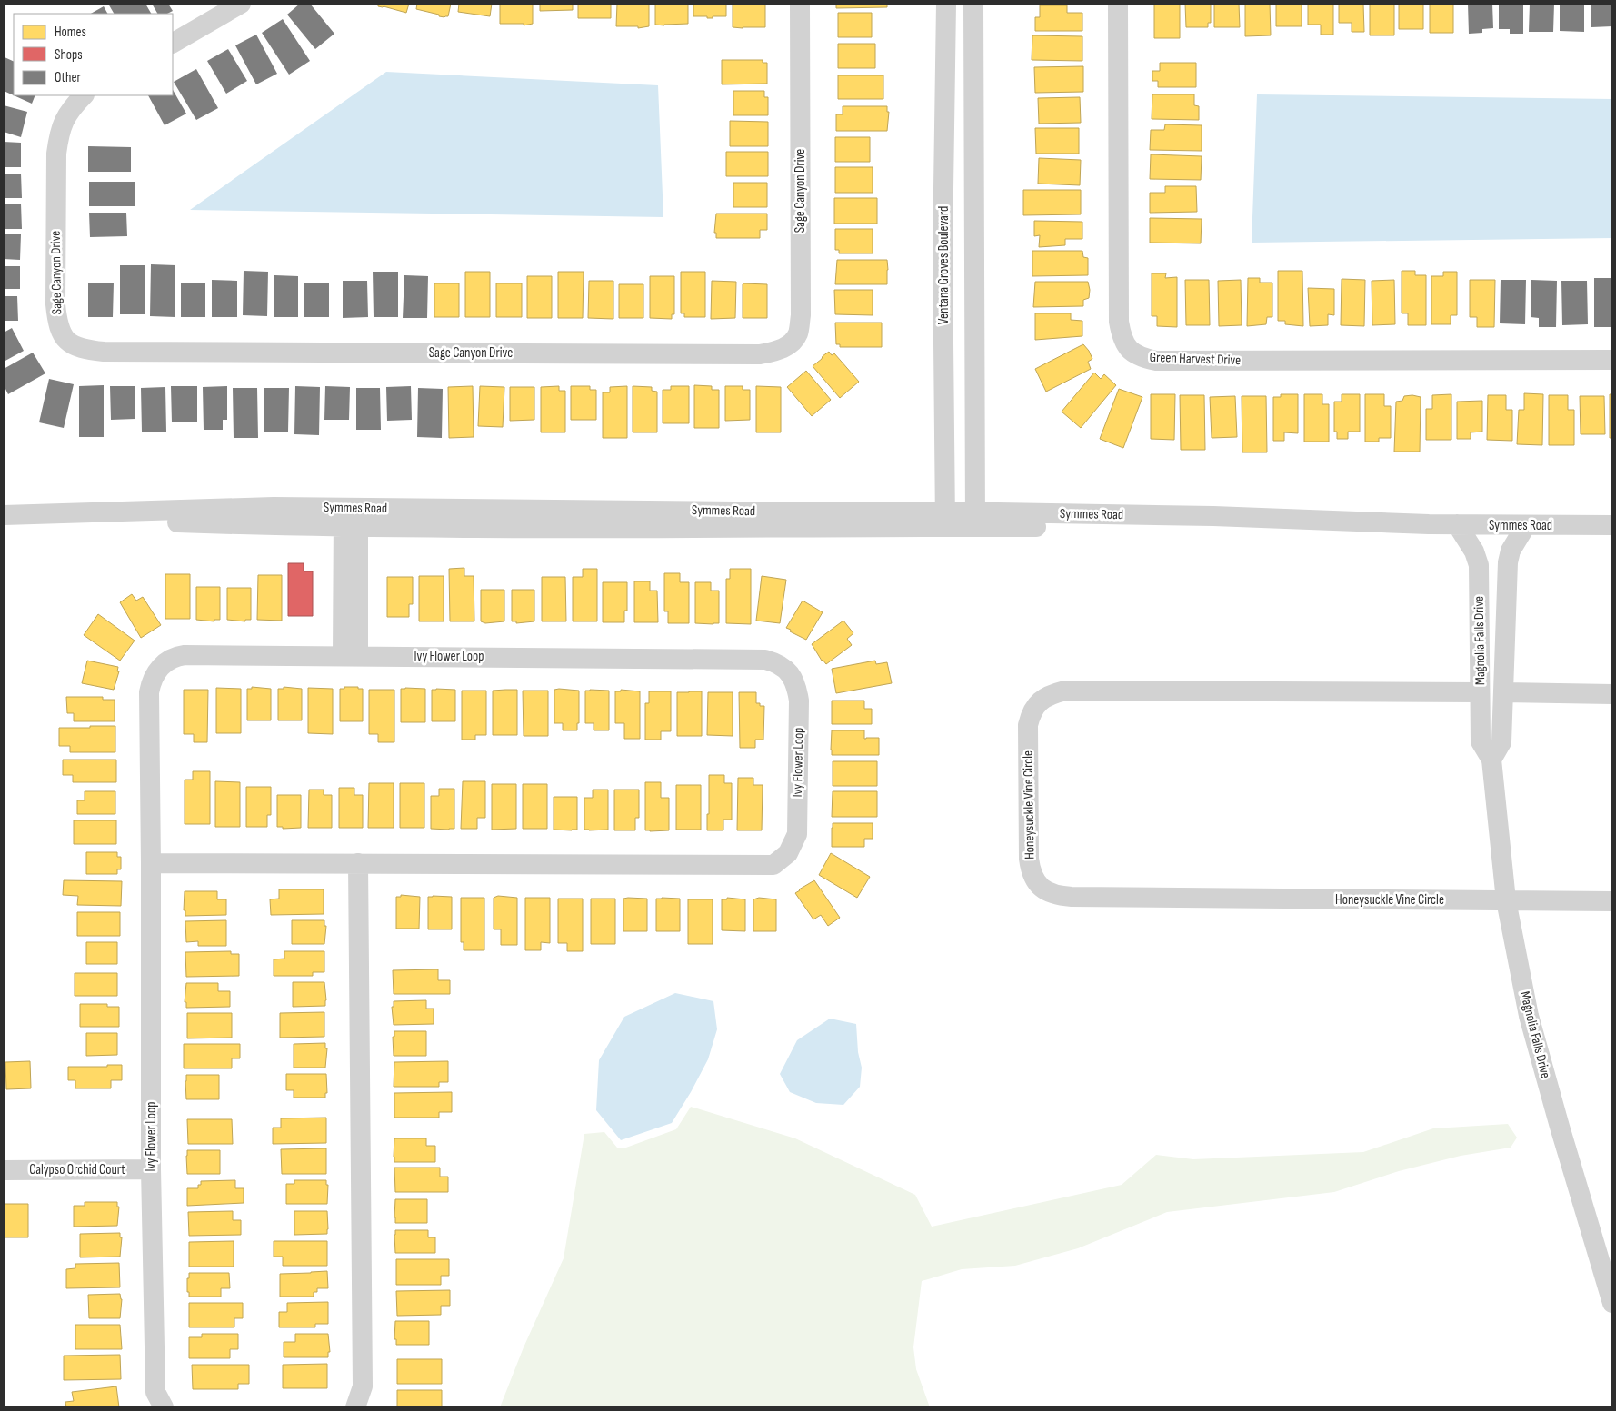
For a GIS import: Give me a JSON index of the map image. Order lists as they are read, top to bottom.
{
  "streets": {
    "street": [
      "Sage Canyon Drive",
      "Ventana Groves Boulevard",
      "Green Harvest Drive",
      "Symmes Road",
      "Magnolia Falls Drive",
      "Ivy Flower Loop",
      "Honeysuckle Vine Circle",
      "Calypso Orchid Court"
    ]
  },
  "crossings": [
    ["Ventana Groves Boulevard", "Symmes Road"],
    ["Symmes Road", "Magnolia Falls Drive"],
    ["Magnolia Falls Drive", "Honeysuckle Vine Circle"],
    ["Ivy Flower Loop", "Calypso Orchid Court"]
  ],
  "legend": ["Homes", "Shops", "Other"]
}
